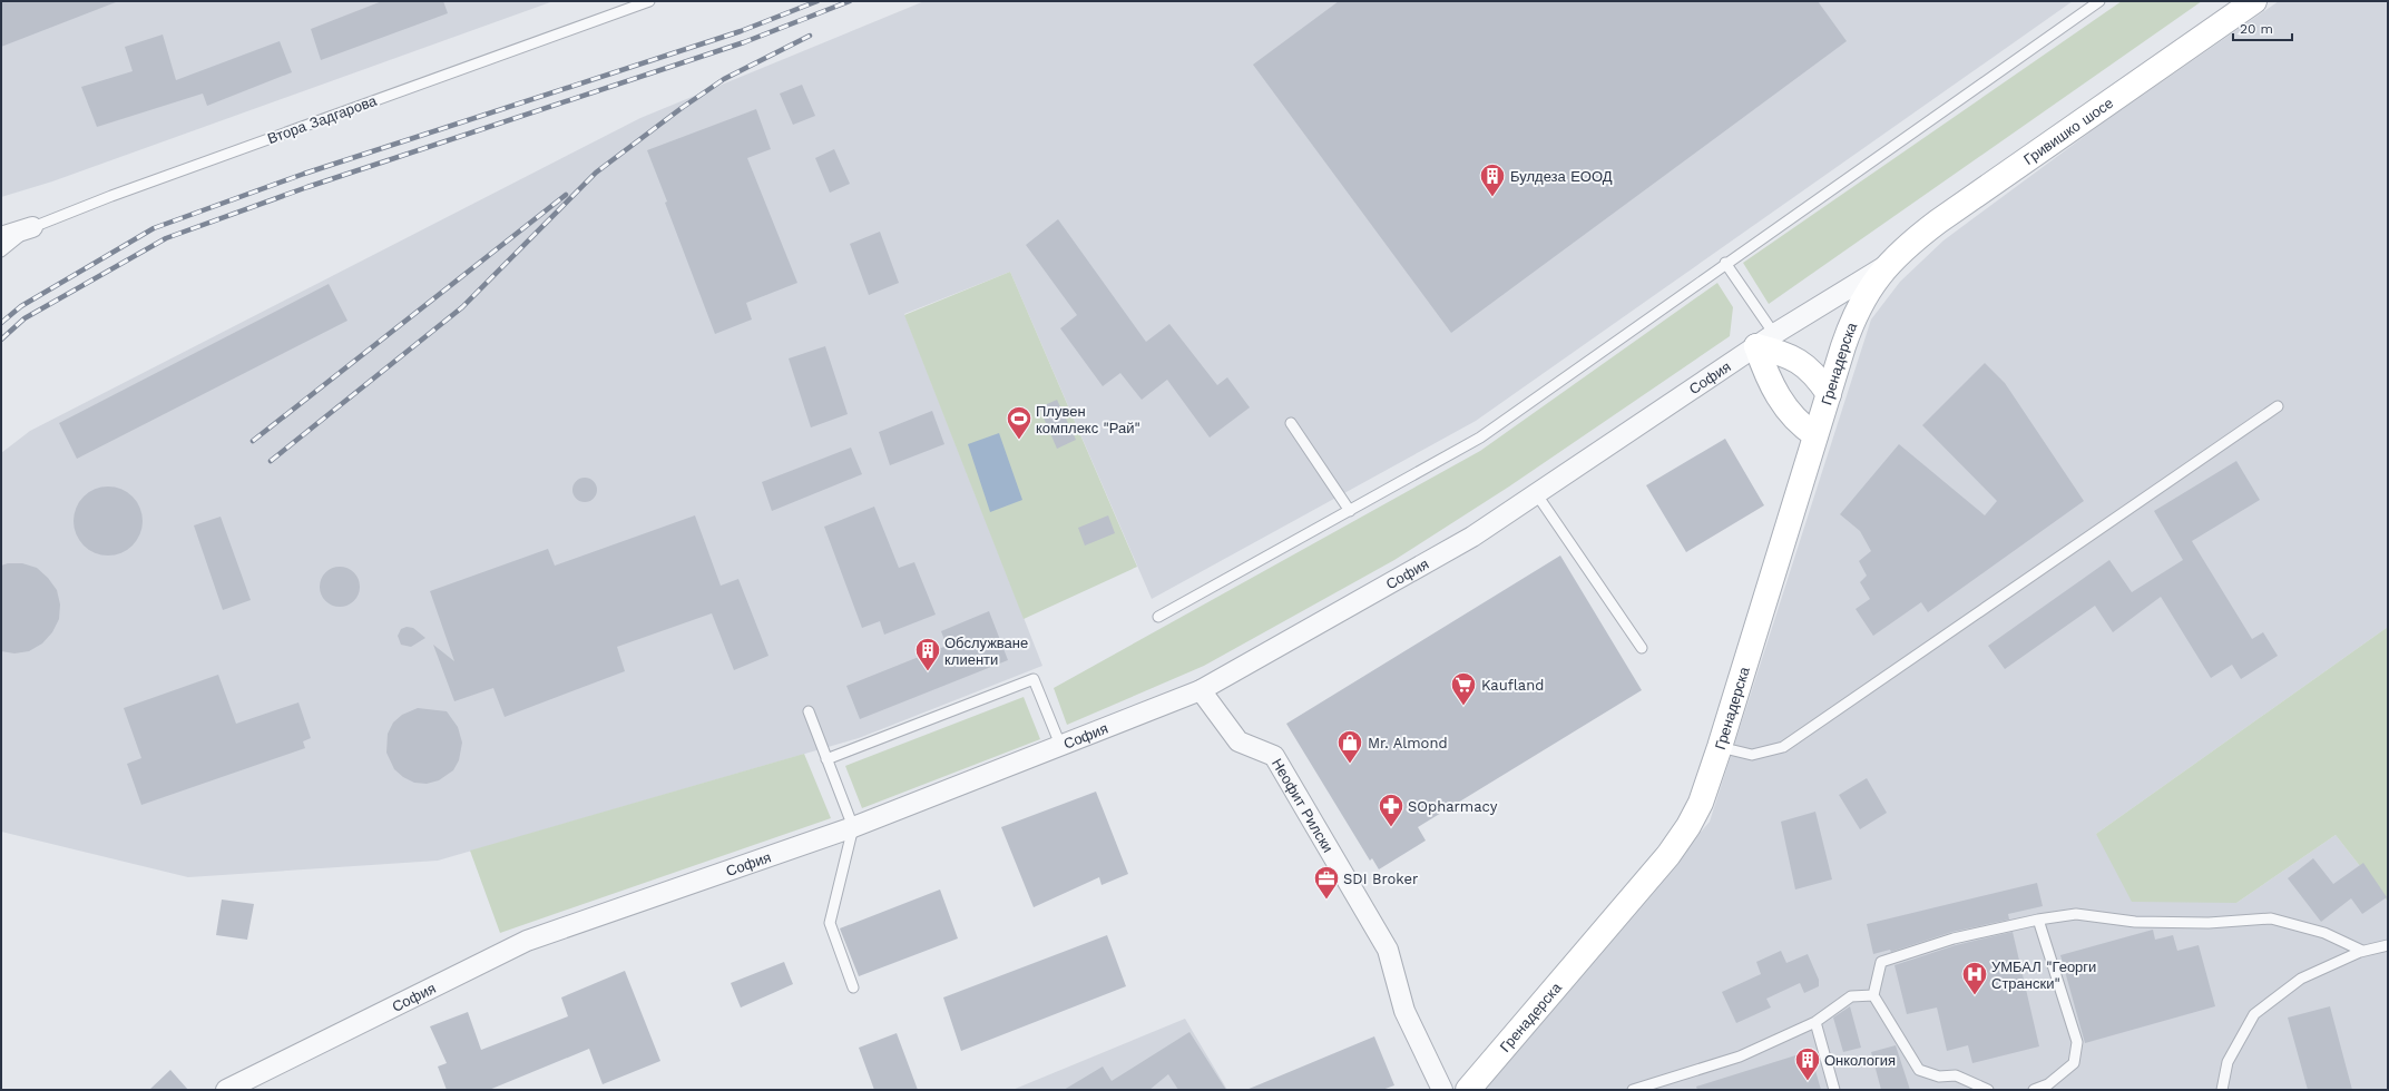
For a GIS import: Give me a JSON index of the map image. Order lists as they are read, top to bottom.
{
  "streets": {
    "street": [
      "Гривишко шосе",
      "Гренадерска",
      "София",
      "Неофит Рилски"
    ],
    "lane": ["Втора Задгарова"]
  },
  "crossings": [
    ["Гривишко шосе", "Гренадерска"],
    ["Гривишко шосе", "София"],
    ["Гренадерска", "София"],
    ["София", "Неофит Рилски"]
  ],
  "places": {
    "building": ["Булдеза ЕООД", "Обслужване клиенти", "Онкология"],
    "sports": ["Плувен комплекс \"Рай\""],
    "supermarket": ["Kaufland"],
    "shop": ["Mr. Almond"],
    "pharmacy": ["SOpharmacy"],
    "office": ["SDI Broker"],
    "hospital": ["УМБАЛ \"Георги Странски\""]
  },
  "scale_bar": "20 m"
}
